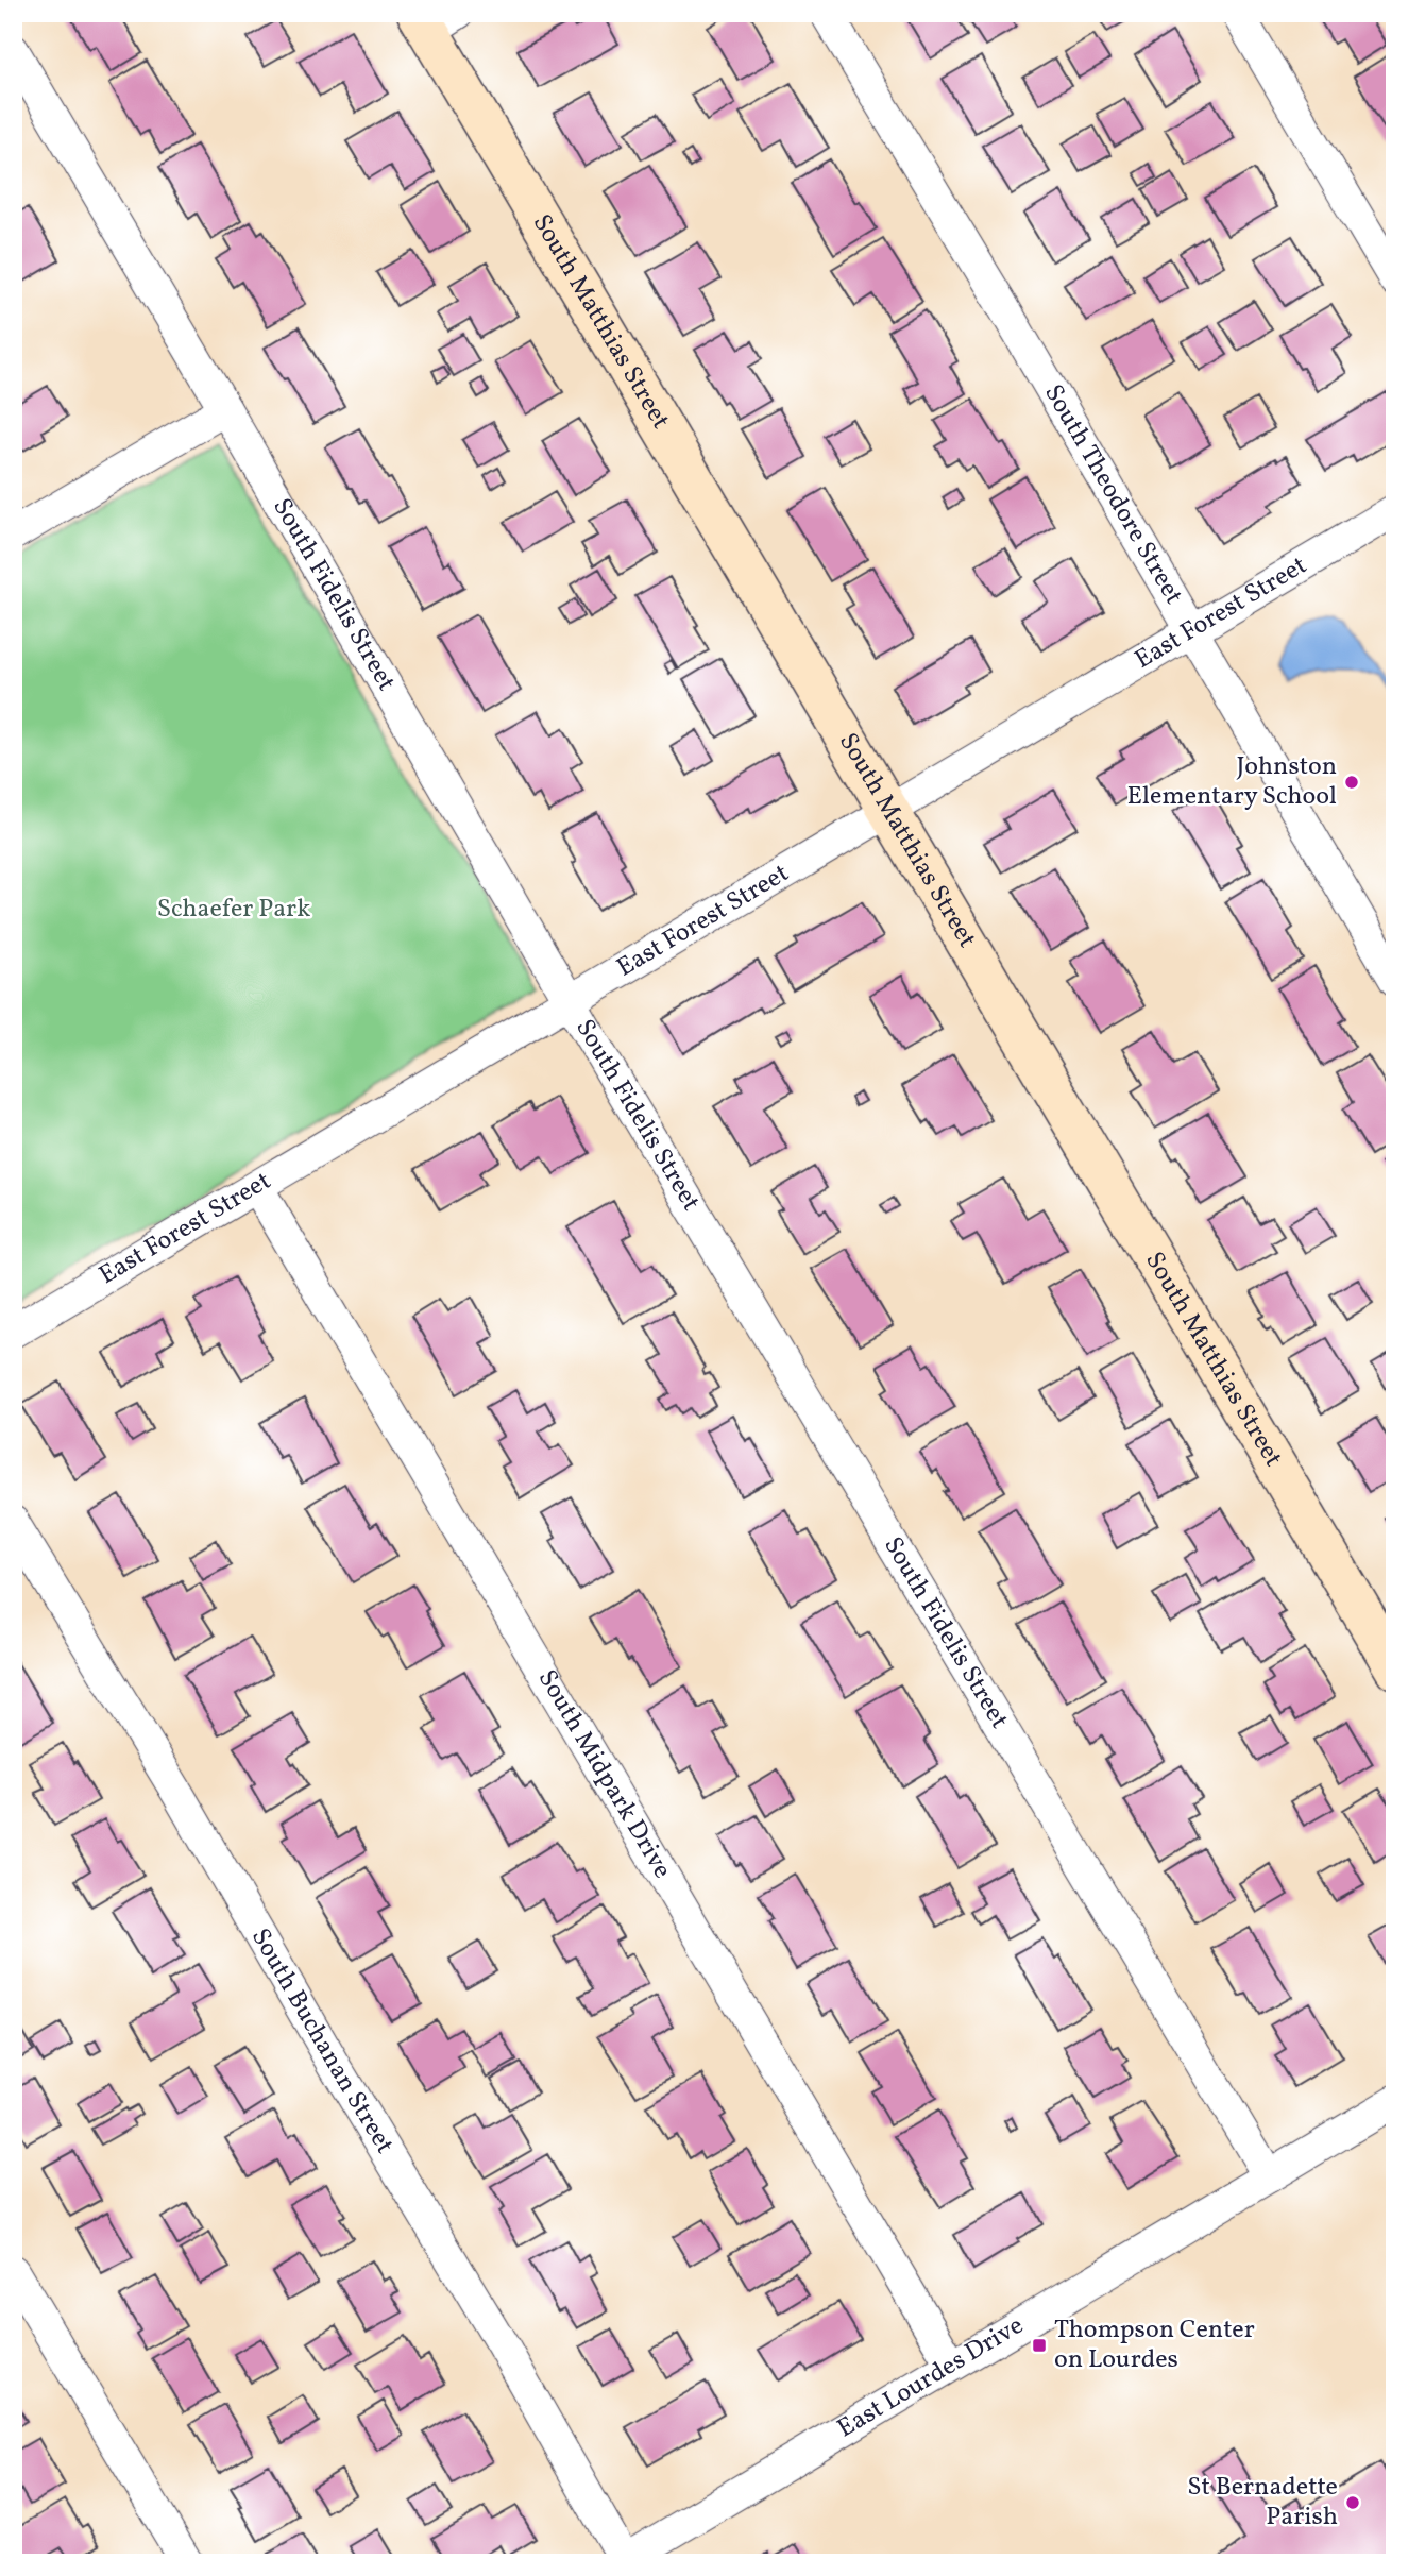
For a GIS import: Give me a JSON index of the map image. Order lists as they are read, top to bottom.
{
  "streets": {
    "street": [
      "South Matthias Street",
      "South Theodore Street",
      "South Fidelis Street",
      "East Forest Street",
      "South Midpark Drive",
      "South Buchanan Street",
      "East Lourdes Drive"
    ]
  },
  "crossings": [
    ["South Matthias Street", "East Forest Street"],
    ["South Theodore Street", "East Forest Street"],
    ["South Fidelis Street", "East Forest Street"],
    ["South Fidelis Street", "East Lourdes Drive"],
    ["East Forest Street", "South Midpark Drive"],
    ["South Midpark Drive", "East Lourdes Drive"],
    ["South Buchanan Street", "East Lourdes Drive"]
  ],
  "parks": ["Schaefer Park"],
  "places": {
    "other": ["Johnston Elementary School", "St Bernadette Parish"],
    "transit": ["Thompson Center on Lourdes"]
  }
}
